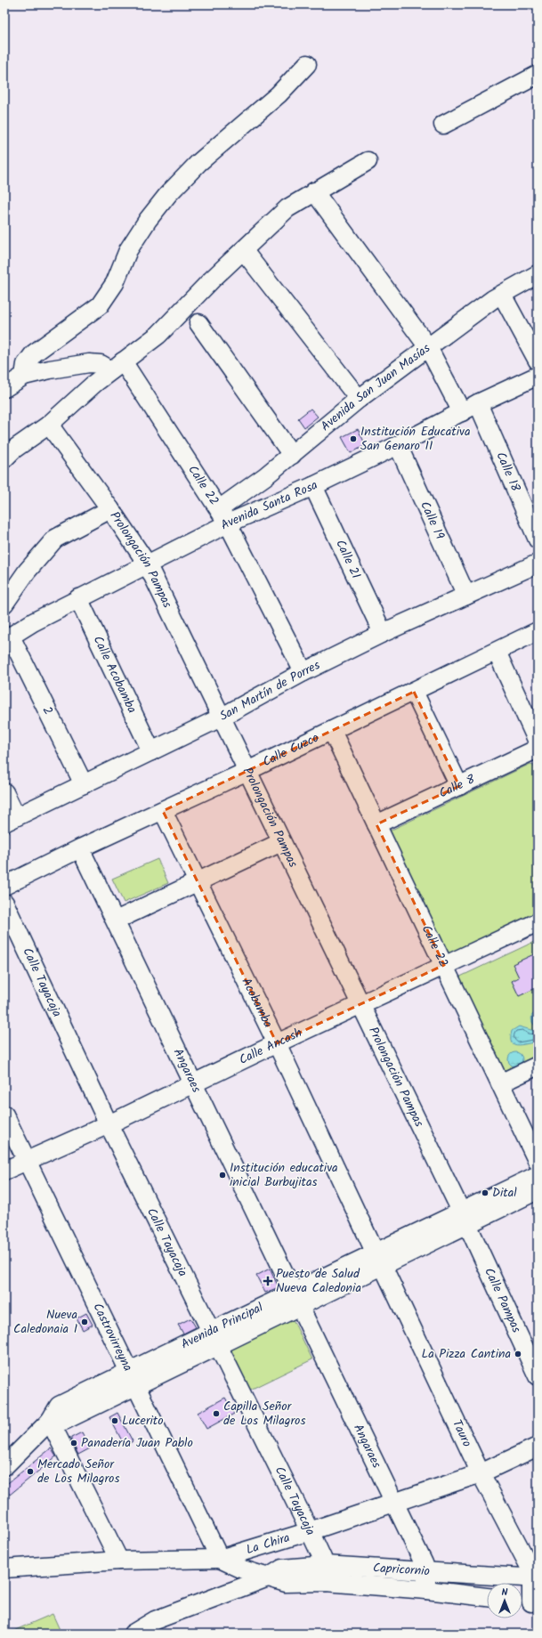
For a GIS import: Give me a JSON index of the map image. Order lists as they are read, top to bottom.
{
  "streets": {
    "street": [
      "Avenida San Juan Masías",
      "Calle 18",
      "Calle 22",
      "Avenida Santa Rosa",
      "Calle 19",
      "Calle 21",
      "Prolongación Pampas",
      "Calle Acobamba",
      "San Martín de Porres",
      "2",
      "Calle Cuzco",
      "Calle 8",
      "Calle Tayacaja",
      "Acobamba",
      "Calle Ancash",
      "Angaraes",
      "Calle Pampas",
      "Avenida Principal",
      "Castrovirreyna",
      "Tauro",
      "La Chira",
      "Capricornio"
    ]
  },
  "crossings": [
    ["Avenida San Juan Masías", "Calle 22"],
    ["Avenida San Juan Masías", "Avenida Santa Rosa"],
    ["Calle 18", "Avenida Santa Rosa"],
    ["Calle 22", "Avenida Santa Rosa"],
    ["Calle 22", "San Martín de Porres"],
    ["Calle 22", "Calle Cuzco"],
    ["Calle 22", "Calle 8"],
    ["Calle 22", "Calle Ancash"],
    ["Avenida Santa Rosa", "Calle 19"],
    ["Avenida Santa Rosa", "Calle 21"],
    ["Avenida Santa Rosa", "Prolongación Pampas"],
    ["Avenida Santa Rosa", "Calle Acobamba"],
    ["Avenida Santa Rosa", "2"],
    ["Calle 19", "San Martín de Porres"],
    ["Calle 21", "San Martín de Porres"],
    ["Prolongación Pampas", "San Martín de Porres"],
    ["Prolongación Pampas", "Calle Cuzco"],
    ["Prolongación Pampas", "Calle Ancash"],
    ["Prolongación Pampas", "Calle Pampas"],
    ["Prolongación Pampas", "Avenida Principal"],
    ["Calle Acobamba", "San Martín de Porres"],
    ["San Martín de Porres", "2"],
    ["Calle Cuzco", "Acobamba"],
    ["Calle Cuzco", "Angaraes"],
    ["Calle Tayacaja", "Calle Ancash"],
    ["Calle Tayacaja", "Avenida Principal"],
    ["Calle Tayacaja", "La Chira"],
    ["Calle Tayacaja", "Capricornio"],
    ["Acobamba", "Calle Ancash"],
    ["Acobamba", "Avenida Principal"],
    ["Acobamba", "Tauro"],
    ["Calle Ancash", "Angaraes"],
    ["Calle Ancash", "Castrovirreyna"],
    ["Angaraes", "Avenida Principal"],
    ["Angaraes", "La Chira"],
    ["Angaraes", "Capricornio"],
    ["Calle Pampas", "Avenida Principal"],
    ["Avenida Principal", "Castrovirreyna"],
    ["Avenida Principal", "Tauro"],
    ["Castrovirreyna", "La Chira"],
    ["Tauro", "La Chira"],
    ["Tauro", "Capricornio"]
  ],
  "places": {
    "other": [
      "Institución Educativa San Genaro II",
      "Institución educativa inicial Burbujitas",
      "Dital",
      "Nueva Caledonaia I",
      "La Pizza Cantina",
      "Capilla Señor de Los Milagros",
      "Lucerito",
      "Panadería Juan Pablo",
      "Mercado Señor de Los Milagros"
    ],
    "health": ["Puesto de Salud Nueva Caledonia"]
  },
  "north": "top"
}
